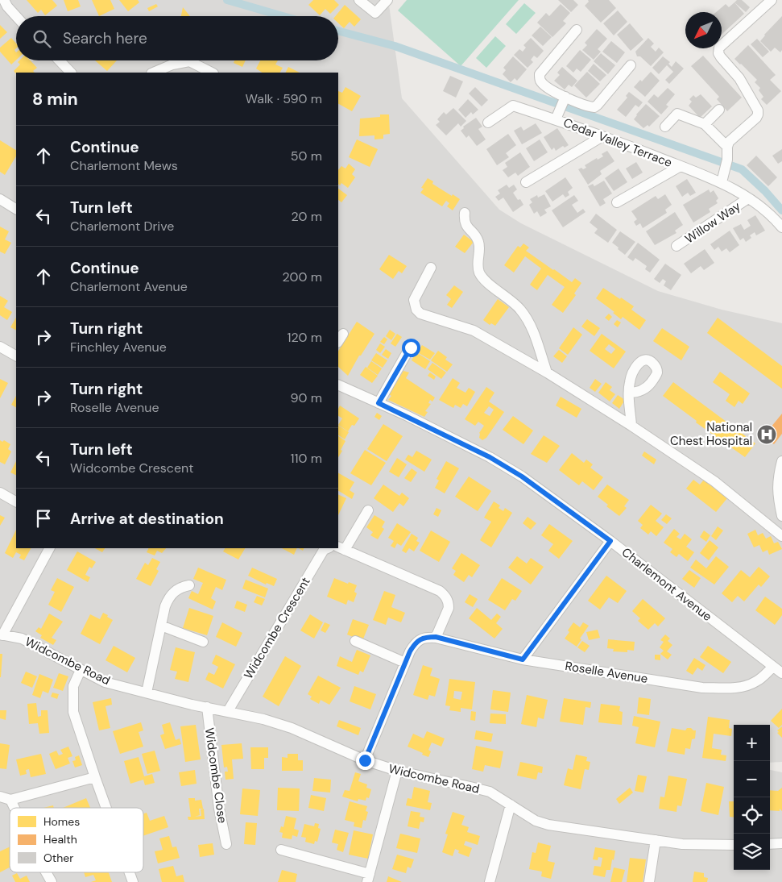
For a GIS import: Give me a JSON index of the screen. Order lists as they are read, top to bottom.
{
  "streets": {
    "street": [
      "Cedar Valley Terrace",
      "Willow Way",
      "Charlemont Avenue",
      "Widcombe Crescent",
      "Widcombe Road",
      "Roselle Avenue",
      "Widcombe Close"
    ]
  },
  "crossings": [
    ["Cedar Valley Terrace", "Willow Way"],
    ["Charlemont Avenue", "Roselle Avenue"],
    ["Widcombe Crescent", "Widcombe Road"],
    ["Widcombe Road", "Widcombe Close"]
  ],
  "places": {
    "hospital": ["National Chest Hospital"]
  },
  "legend": ["Homes", "Health", "Other"],
  "north": "bottom left",
  "page": {
    "search": "Search here",
    "heading": ["8 min", "Walk · 590 m"],
    "list": [
      ["Continue", "Charlemont Mews", "50 m"],
      ["Turn left", "Charlemont Drive", "20 m"],
      ["Continue", "Charlemont Avenue", "200 m"],
      ["Turn right", "Finchley Avenue", "120 m"],
      ["Turn right", "Roselle Avenue", "90 m"],
      ["Turn left", "Widcombe Crescent", "110 m"],
      "Arrive at destination"
    ],
    "map_buttons": ["+", "−"]
  }
}
